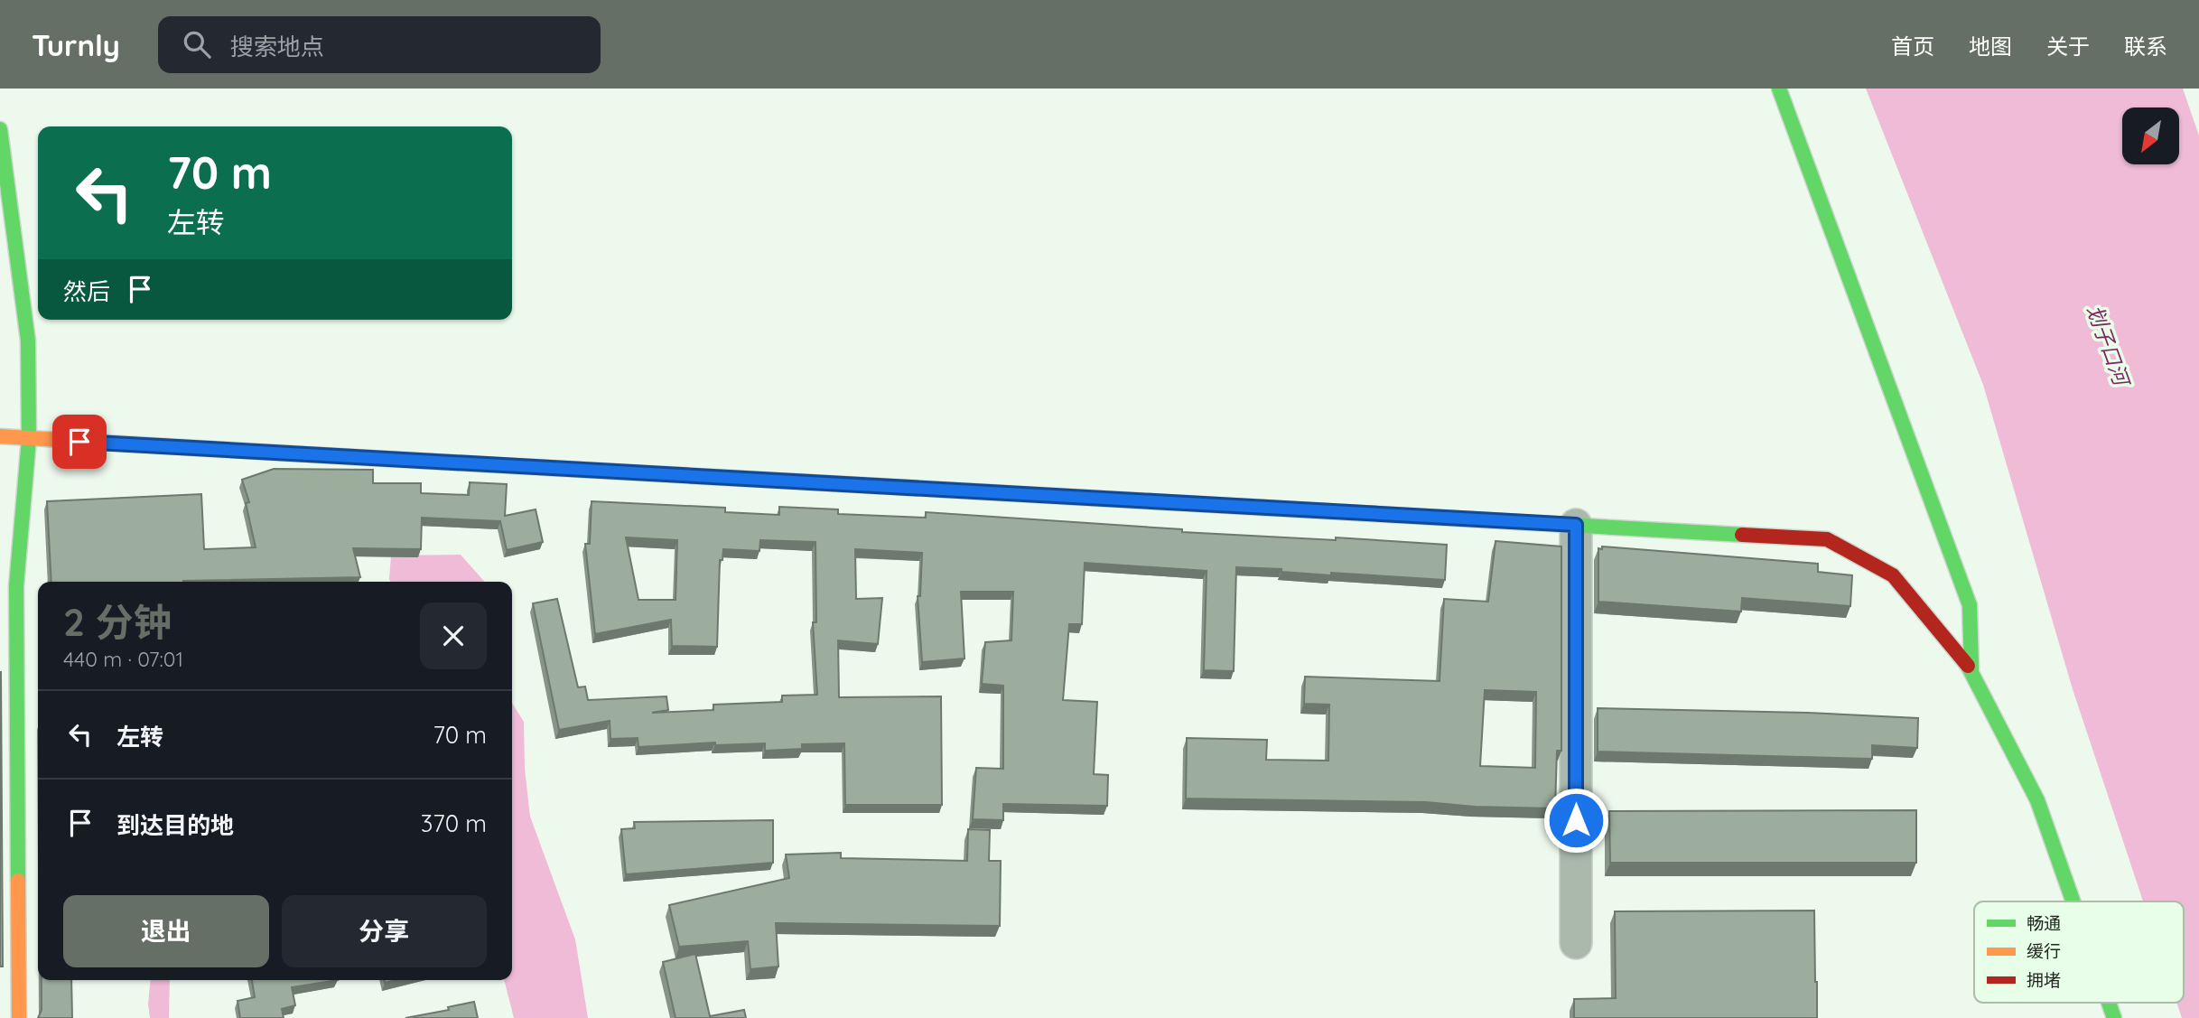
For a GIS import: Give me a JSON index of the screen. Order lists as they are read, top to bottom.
{
  "water": ["划子口河"],
  "legend": ["畅通", "缓行", "拥堵"],
  "north": "bottom left",
  "page": {
    "header": "Turnly",
    "search": "搜索地点",
    "nav": [
      "首页",
      "地图",
      "关于",
      "联系"
    ],
    "turn": ["70 m", "左转"],
    "then": "然后",
    "heading": ["2 分钟", "440 m · 07:01"],
    "list": [
      {
        "name": "左转",
        "value": "70 m"
      },
      {
        "name": "到达目的地",
        "value": "370 m"
      }
    ],
    "buttons": ["退出", "分享"]
  }
}
